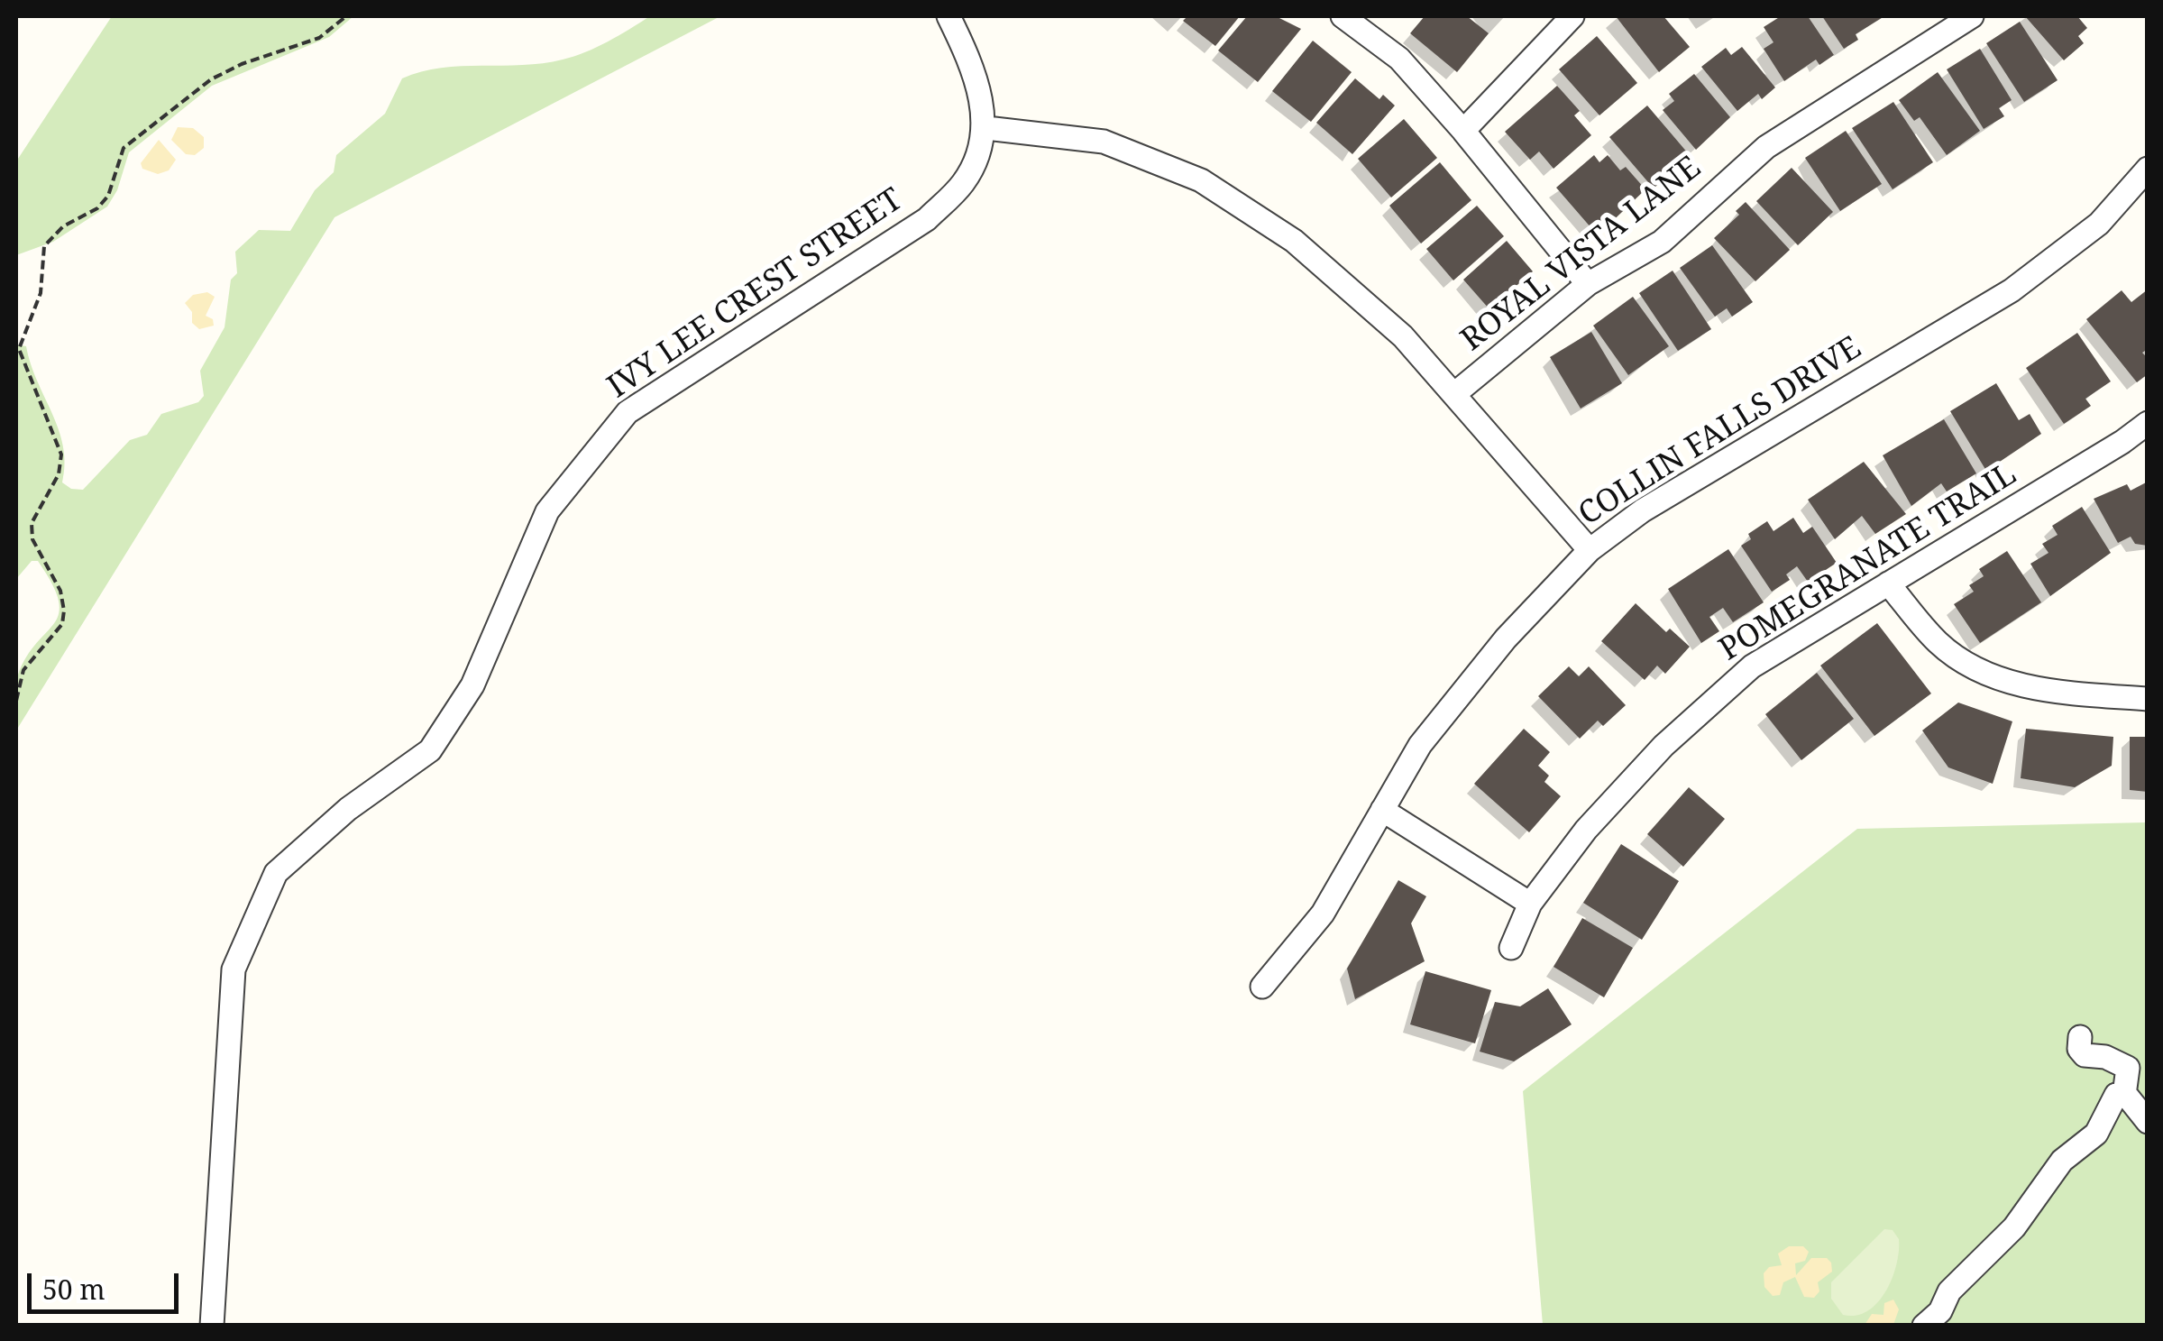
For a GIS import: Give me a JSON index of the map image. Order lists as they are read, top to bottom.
{
  "streets": {
    "street": [
      "ROYAL VISTA LANE",
      "IVY LEE CREST STREET",
      "COLLIN FALLS DRIVE",
      "POMEGRANATE TRAIL"
    ]
  },
  "scale_bar": "50 m"
}
